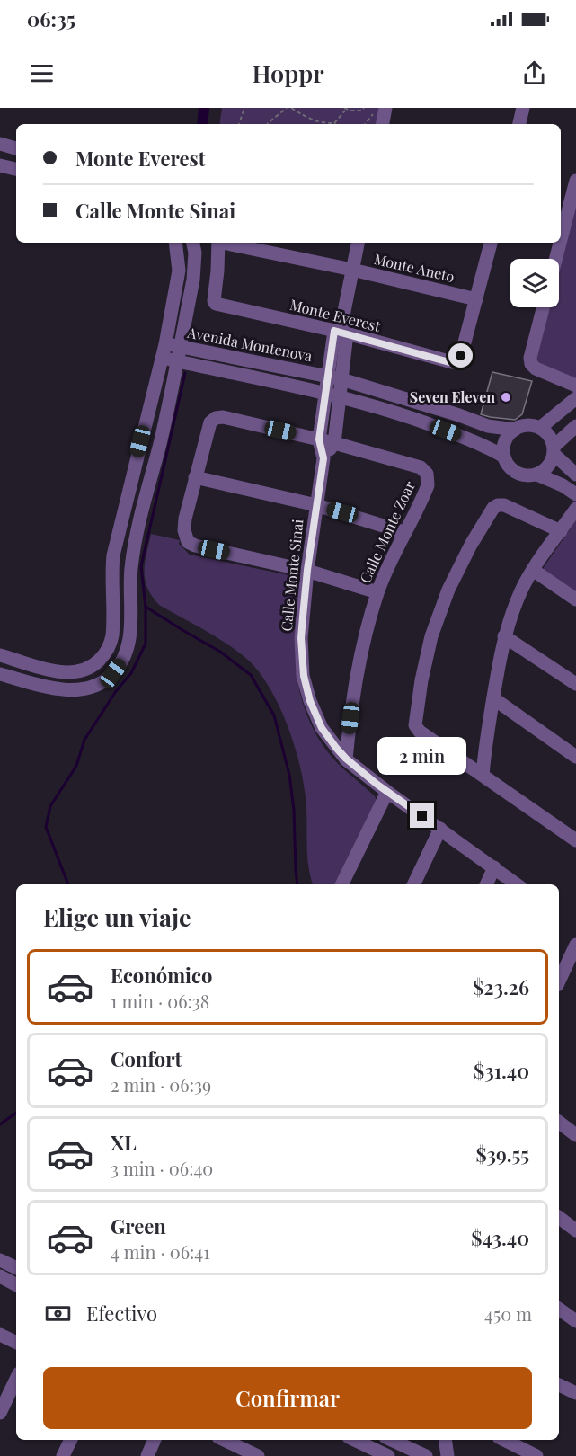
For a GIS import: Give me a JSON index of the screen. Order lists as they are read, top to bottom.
{
  "streets": {
    "street": [
      "Monte Aneto",
      "Monte Everest",
      "Avenida Montenova",
      "Calle Monte Zoar",
      "Calle Monte Sinai"
    ]
  },
  "crossings": [
    ["Monte Aneto", "Monte Everest"],
    ["Calle Monte Zoar", "Calle Monte Sinai"]
  ],
  "places": ["Seven Eleven"],
  "page": {
    "status": "06:35",
    "header": "Hoppr",
    "banner": ["Monte Everest", "Calle Monte Sinai"],
    "bubble": "2 min",
    "heading": "Elige un viaje",
    "list": [
      {
        "name": "Económico",
        "note": "1 min · 06:38",
        "value": "$23.26"
      },
      {
        "name": "Confort",
        "note": "2 min · 06:39",
        "value": "$31.40"
      },
      {
        "name": "XL",
        "note": "3 min · 06:40",
        "value": "$39.55"
      },
      {
        "name": "Green",
        "note": "4 min · 06:41",
        "value": "$43.40"
      }
    ],
    "pay": ["Efectivo", "450 m"],
    "buttons": "Confirmar"
  }
}
